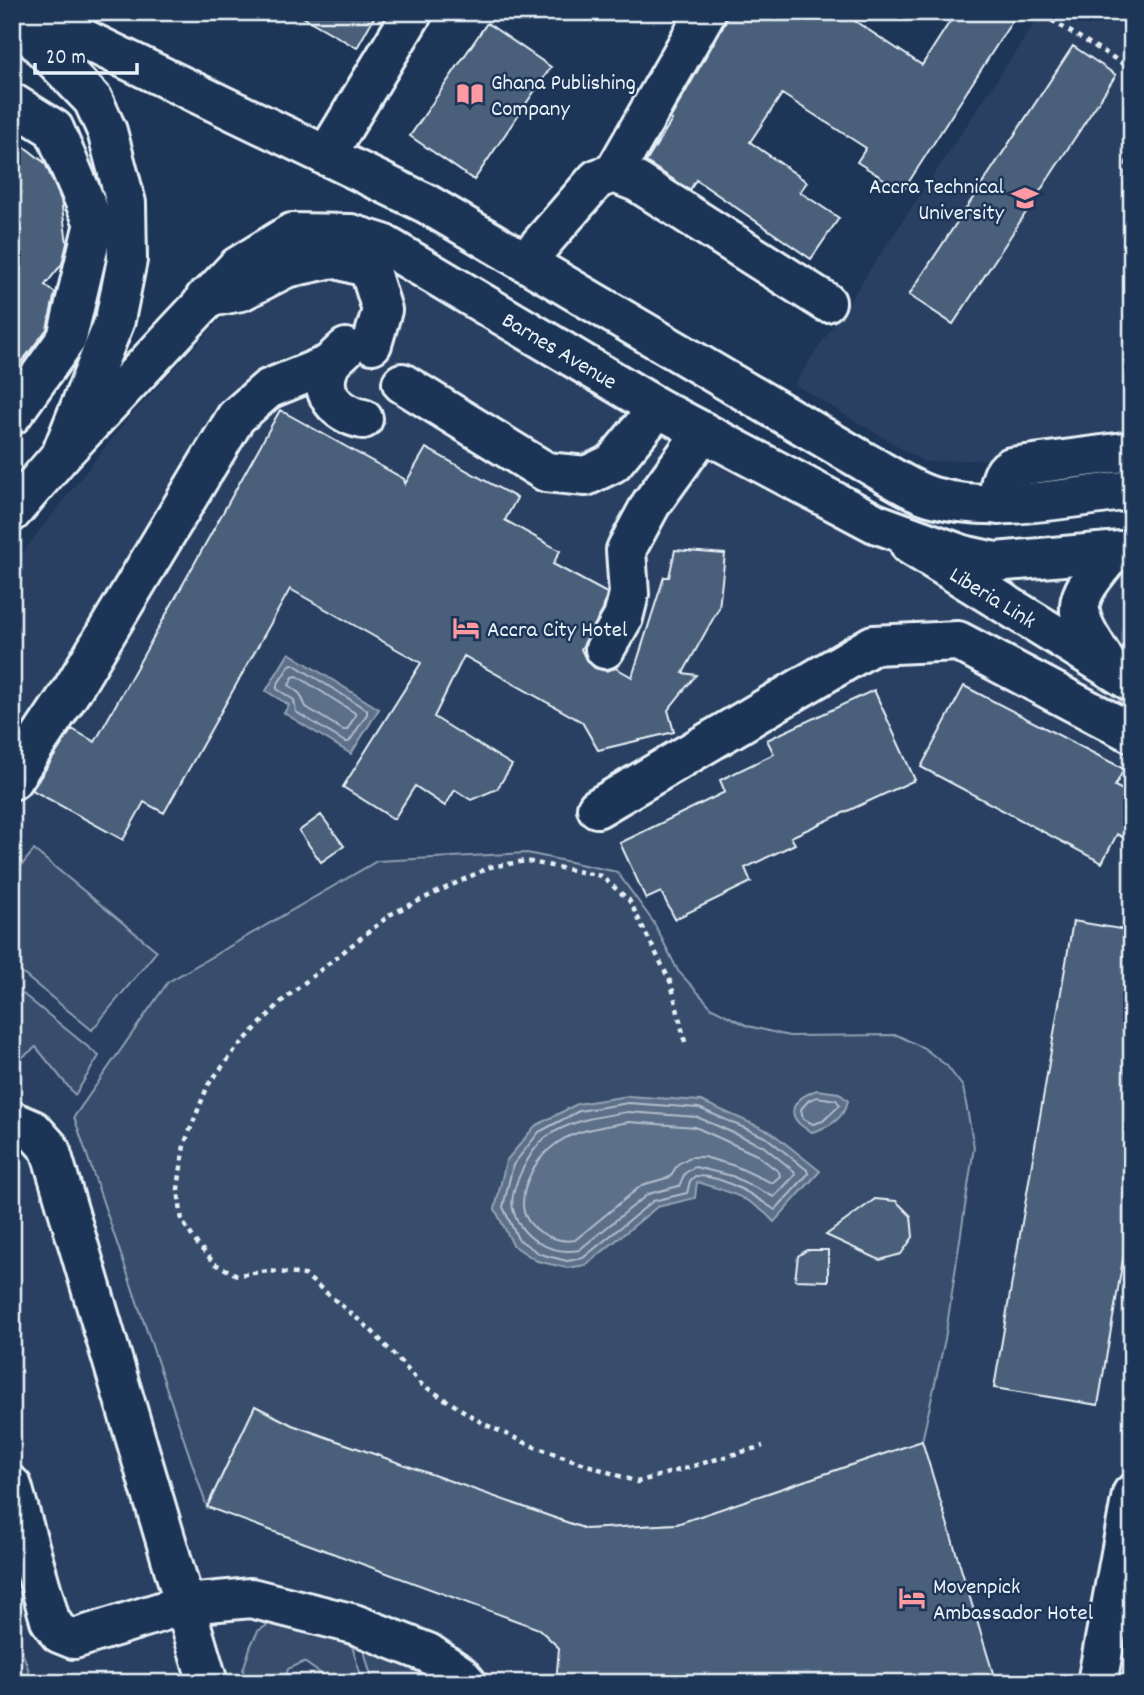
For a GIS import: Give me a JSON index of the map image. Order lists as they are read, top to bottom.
{
  "streets": {
    "main road": ["Barnes Avenue", "Liberia Link"]
  },
  "crossings": [
    ["Barnes Avenue", "Liberia Link"]
  ],
  "places": {
    "library": ["Ghana Publishing Company"],
    "school or university": ["Accra Technical University"],
    "hotel": ["Accra City Hotel", "Movenpick Ambassador Hotel"]
  },
  "scale_bar": "20 m"
}
